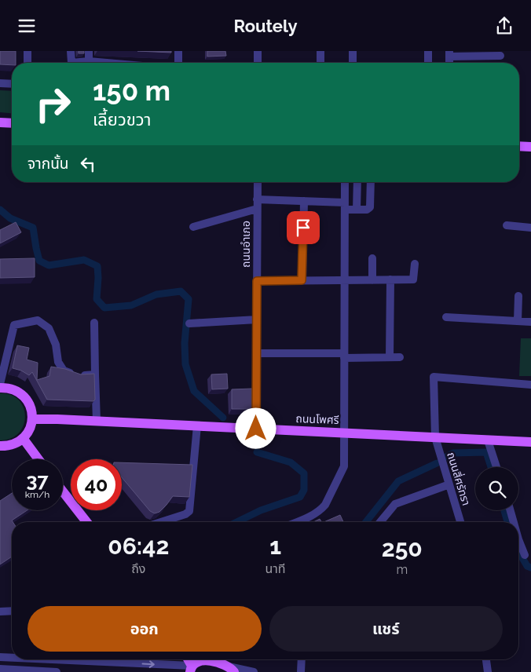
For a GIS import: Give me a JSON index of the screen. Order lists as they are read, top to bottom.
{
  "streets": {
    "main road": ["ถนนโพศรี"],
    "street": ["ถนนอำเภอ", "ถนนสี่ศรัทรา"]
  },
  "crossings": [
    ["ถนนอำเภอ", "ถนนโพศรี"],
    ["ถนนโพศรี", "ถนนสี่ศรัทรา"]
  ],
  "page": {
    "header": "Routely",
    "turn": ["150 m", "เลี้ยวขวา"],
    "then": "จากนั้น",
    "speed": "37 km/h",
    "limit": "40",
    "eta": [
      "06:42",
      "ถึง",
      "1",
      "นาที",
      "250",
      "m"
    ],
    "buttons": ["ออก", "แชร์"]
  }
}
